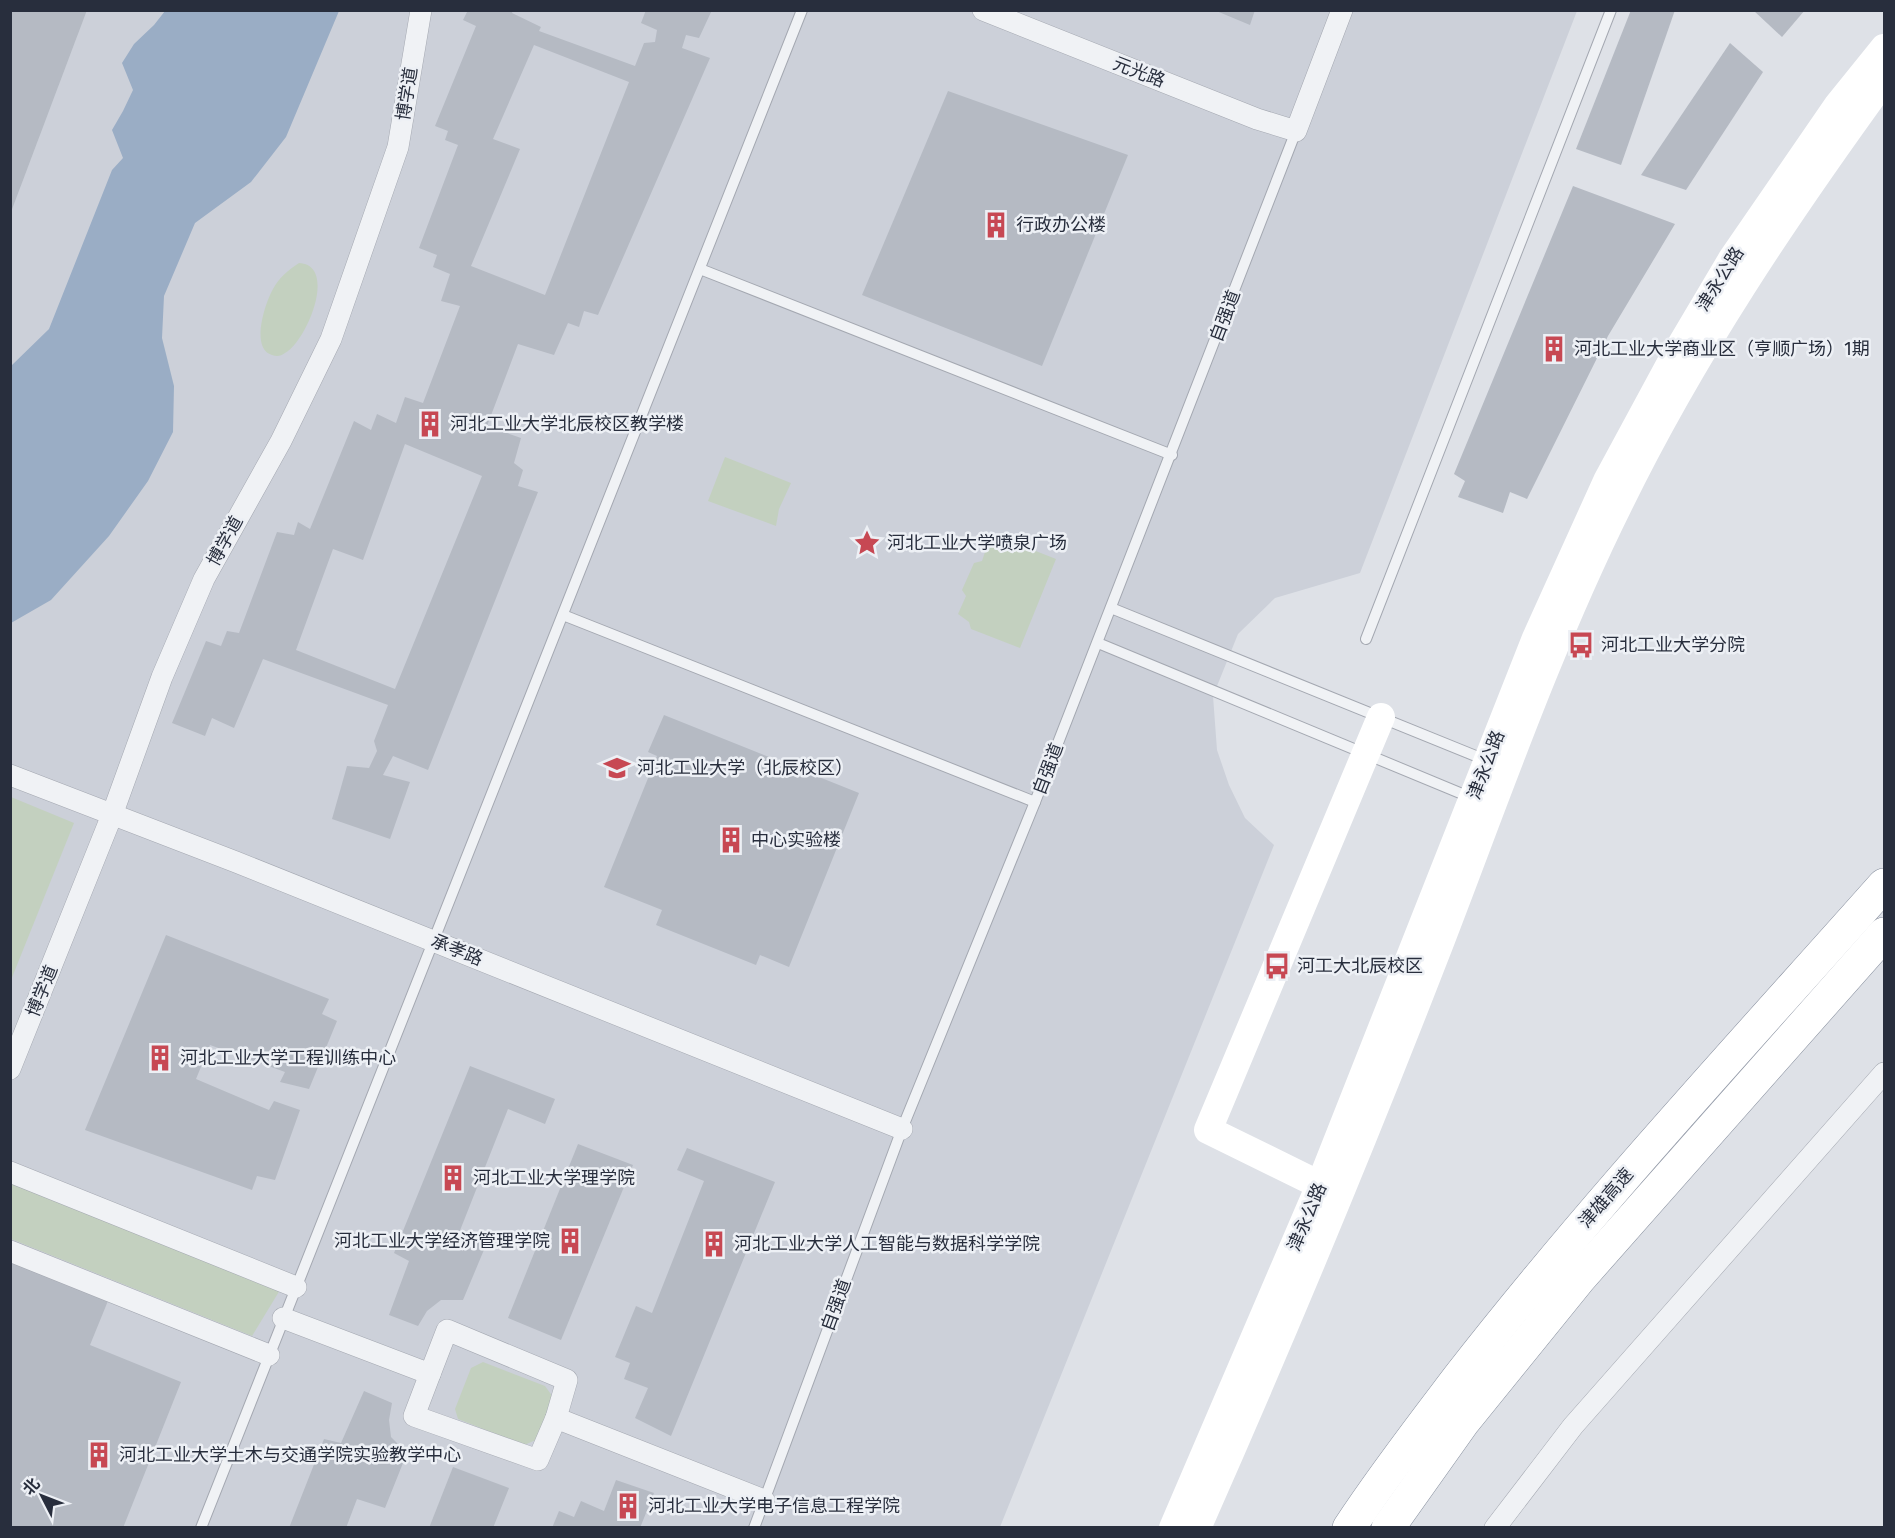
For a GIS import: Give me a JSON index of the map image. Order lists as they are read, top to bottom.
{
  "streets": {
    "highway": ["津雄高速"],
    "street": [
      "元光路",
      "博学道",
      "津永公路",
      "自强道",
      "承孝路"
    ]
  },
  "crossings": [
    ["元光路", "自强道"],
    ["博学道", "承孝路"],
    ["自强道", "承孝路"]
  ],
  "places": {
    "building": [
      "行政办公楼",
      "河北工业大学商业区（亨顺广场）1期",
      "河北工业大学北辰校区教学楼",
      "中心实验楼",
      "河北工业大学工程训练中心",
      "河北工业大学理学院",
      "河北工业大学经济管理学院",
      "河北工业大学人工智能与数据科学学院",
      "河北工业大学土木与交通学院实验教学中心",
      "河北工业大学电子信息工程学院"
    ],
    "place": ["河北工业大学喷泉广场"],
    "bus stop": ["河北工业大学分院", "河工大北辰校区"],
    "school or university": ["河北工业大学（北辰校区）"]
  },
  "north": "top left"
}
